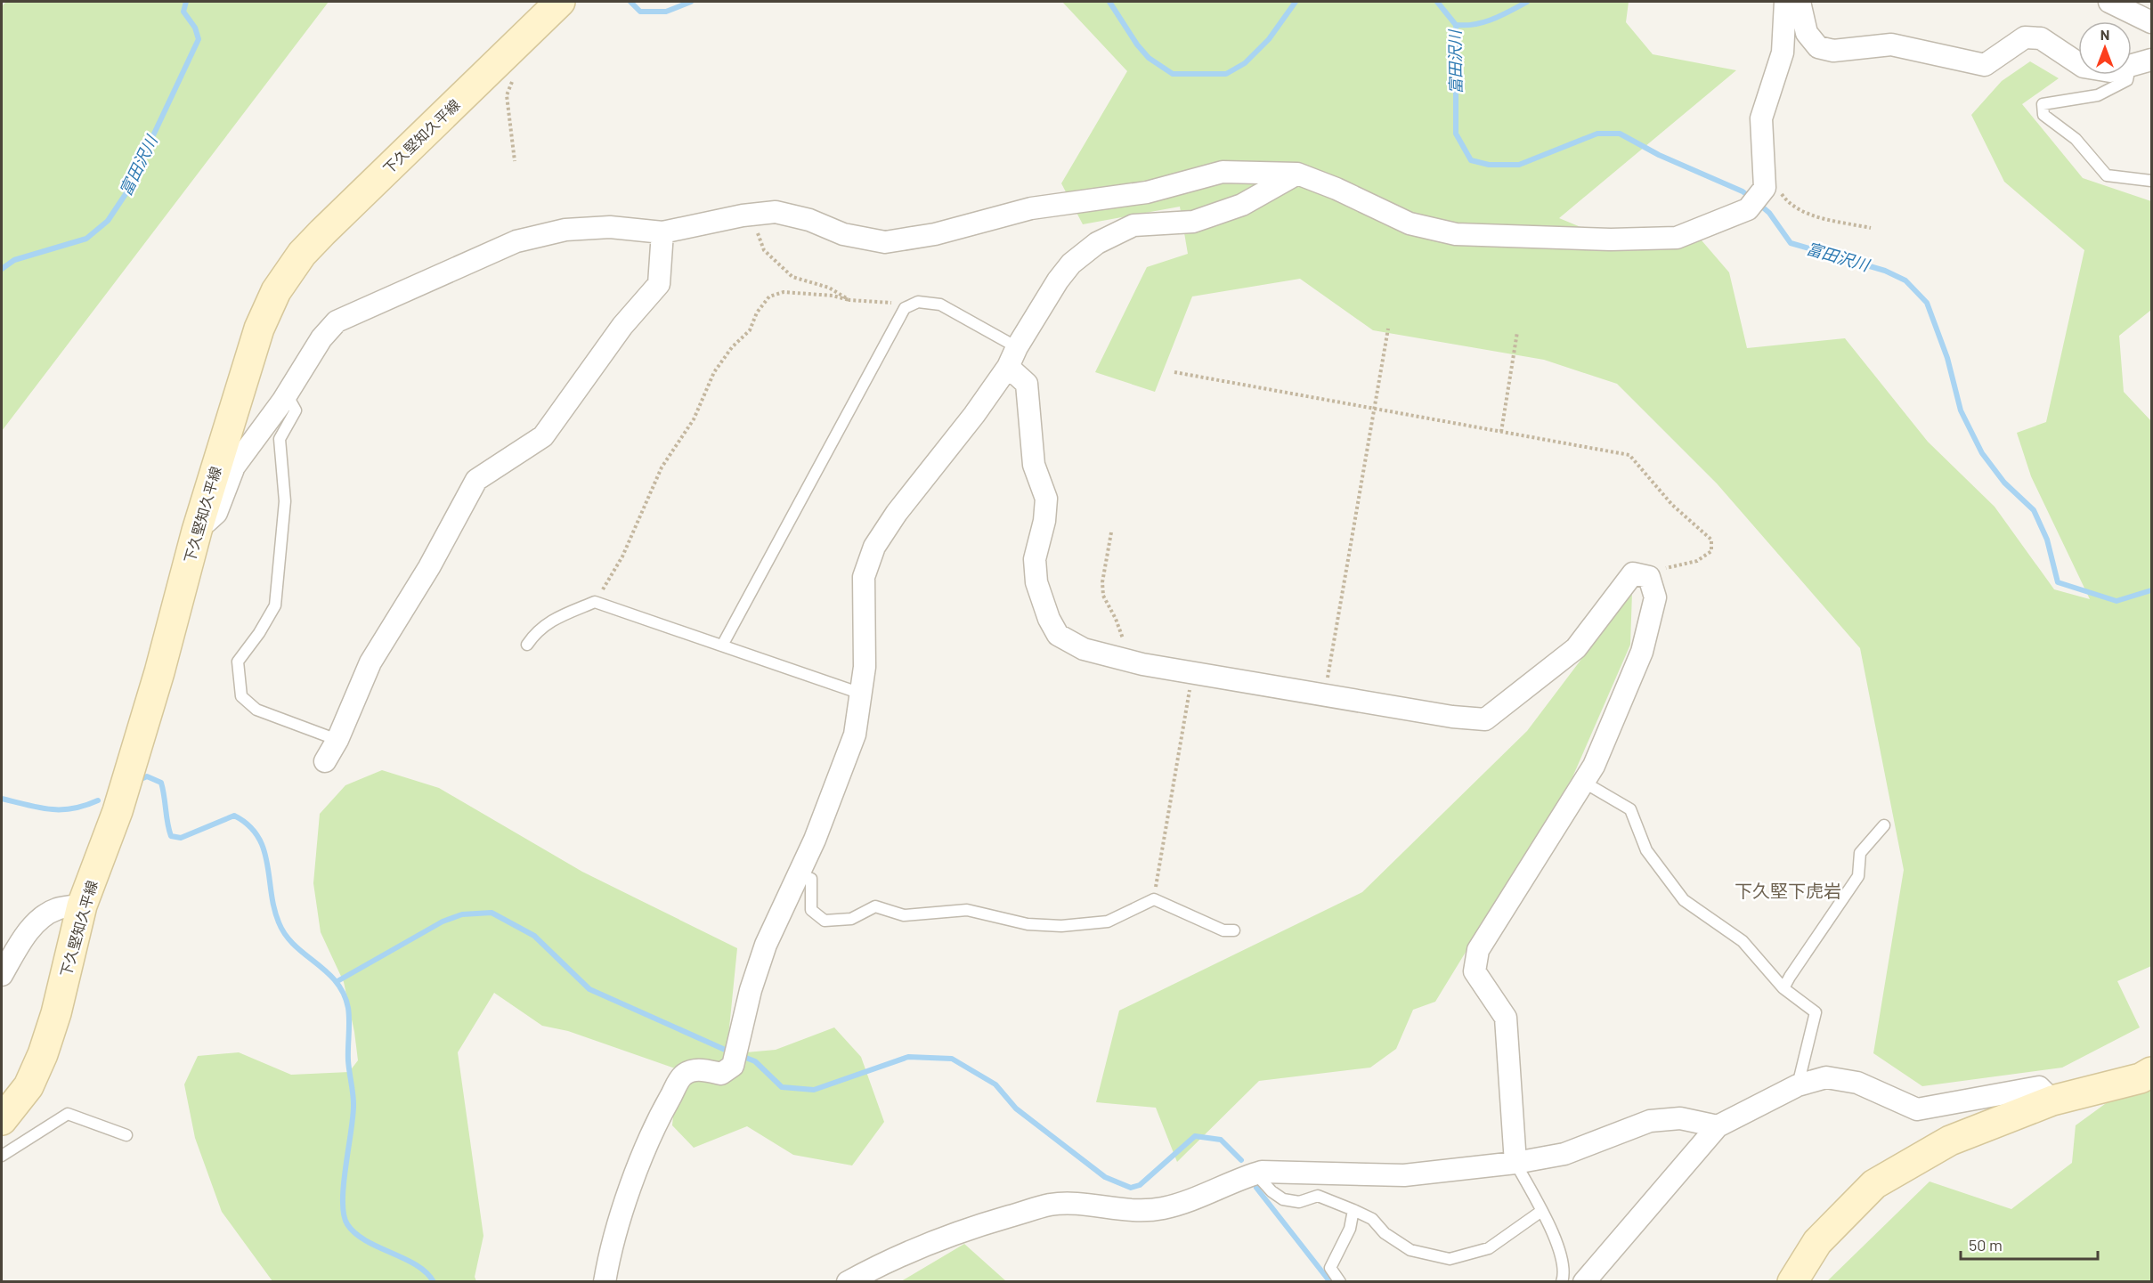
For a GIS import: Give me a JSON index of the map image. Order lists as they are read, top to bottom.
{
  "streets": {
    "main road": ["下久堅知久平線"]
  },
  "districts": ["下久堅下虎岩"],
  "water": ["富田沢川"],
  "scale_bar": "50 m",
  "north": "top"
}
